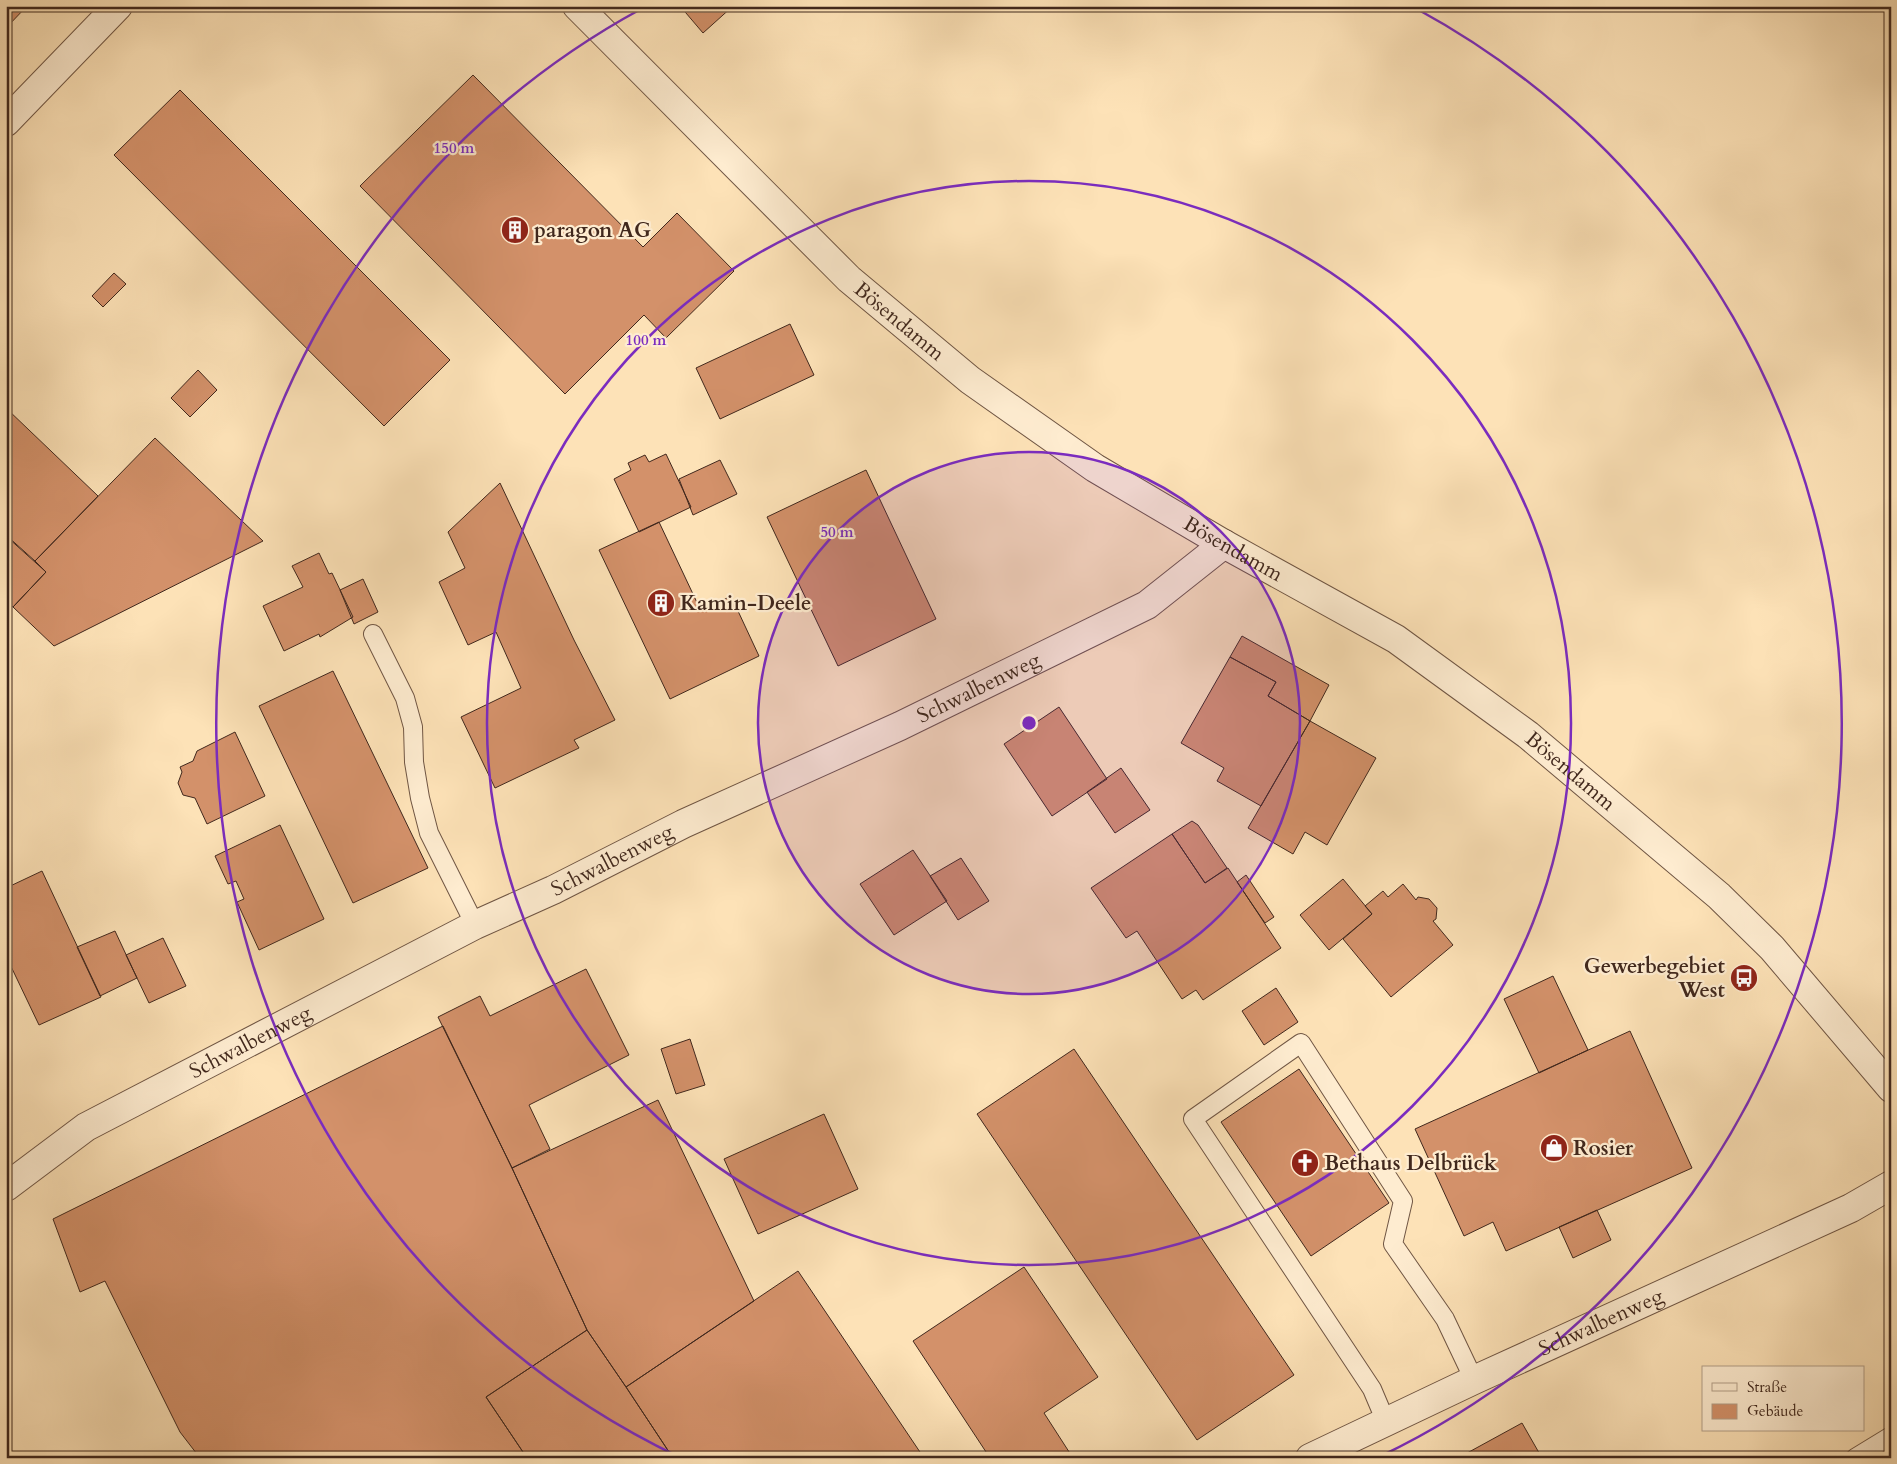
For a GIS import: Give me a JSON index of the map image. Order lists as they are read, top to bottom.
{
  "streets": {
    "street": ["Bösendamm", "Schwalbenweg"]
  },
  "crossings": [
    ["Bösendamm", "Schwalbenweg"]
  ],
  "places": {
    "building": ["paragon AG", "Kamin-Deele"],
    "bus stop": ["Gewerbegebiet West"],
    "shop": ["Rosier"],
    "church": ["Bethaus Delbrück"]
  },
  "legend": ["Straße", "Gebäude"],
  "rings": ["150 m", "100 m", "50 m"]
}
